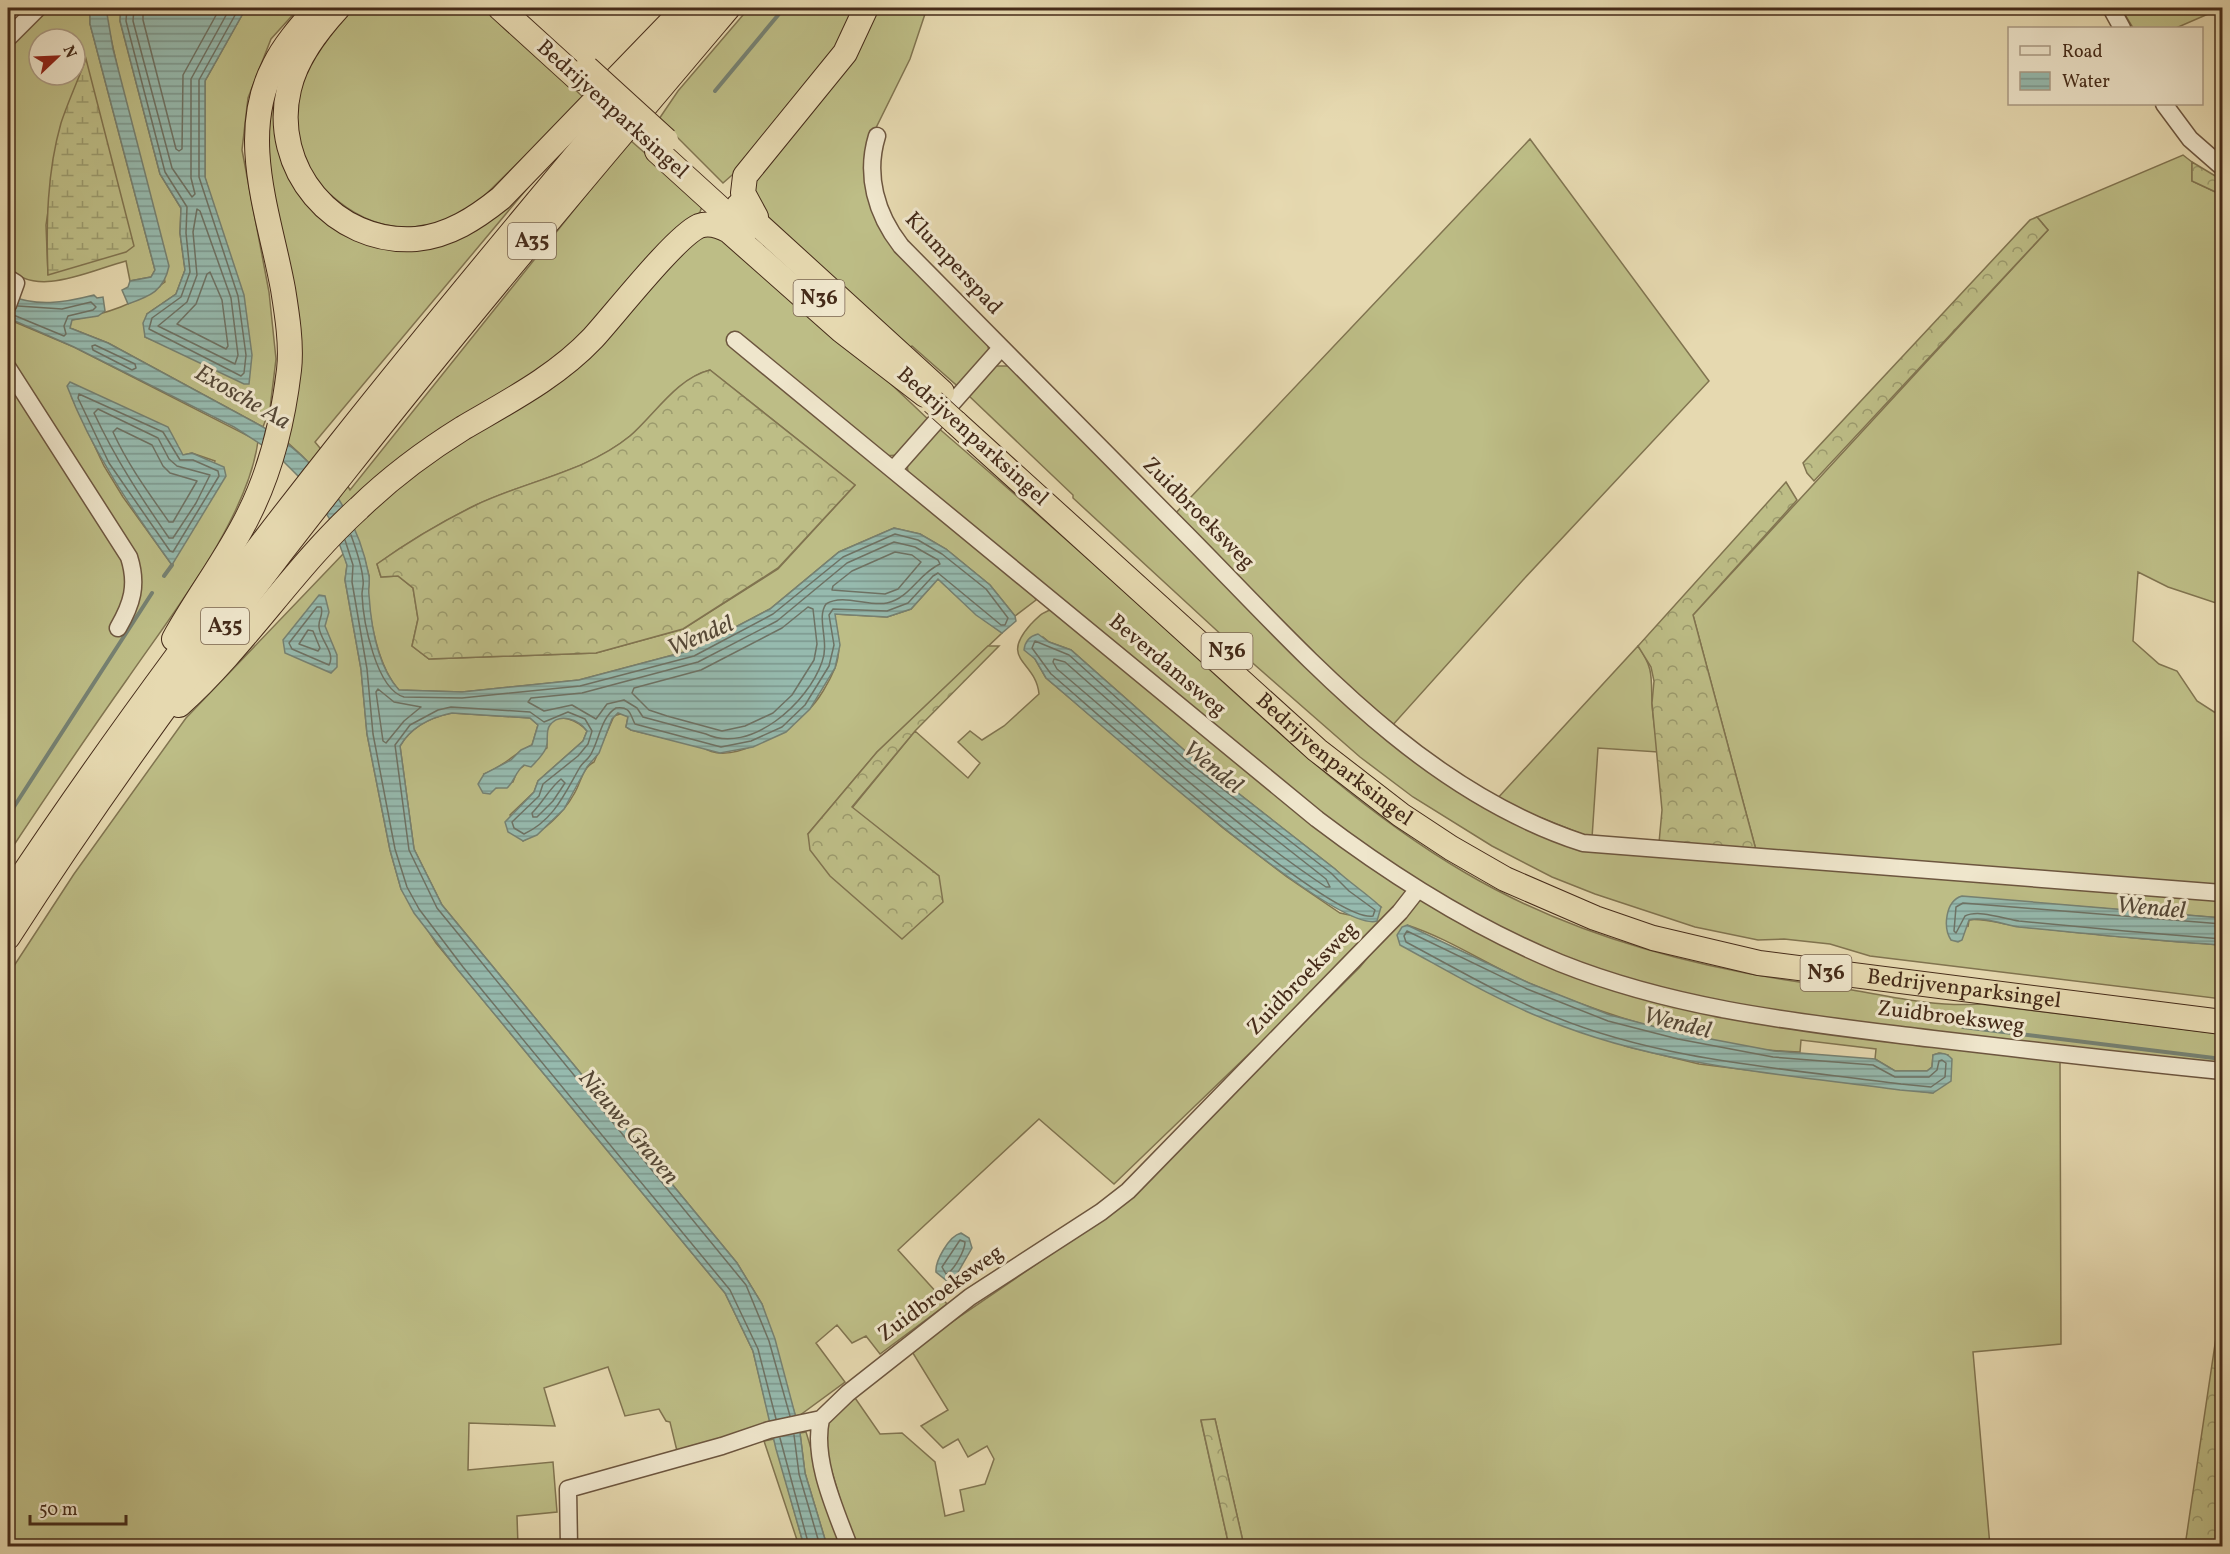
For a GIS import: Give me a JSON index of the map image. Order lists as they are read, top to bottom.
{
  "streets": {
    "highway": ["Bedrijvenparksingel", "A35", "N36"],
    "street": ["Klumperspad", "Zuidbroeksweg", "Beverdamsweg"]
  },
  "crossings": [
    ["Bedrijvenparksingel", "A35"],
    ["Klumperspad", "Zuidbroeksweg"],
    ["Zuidbroeksweg", "Beverdamsweg"]
  ],
  "water": ["Exosche Aa", "Wendel", "Nieuwe Graven"],
  "legend": ["Road", "Water"],
  "scale_bar": "50 m",
  "north": "top right"
}
